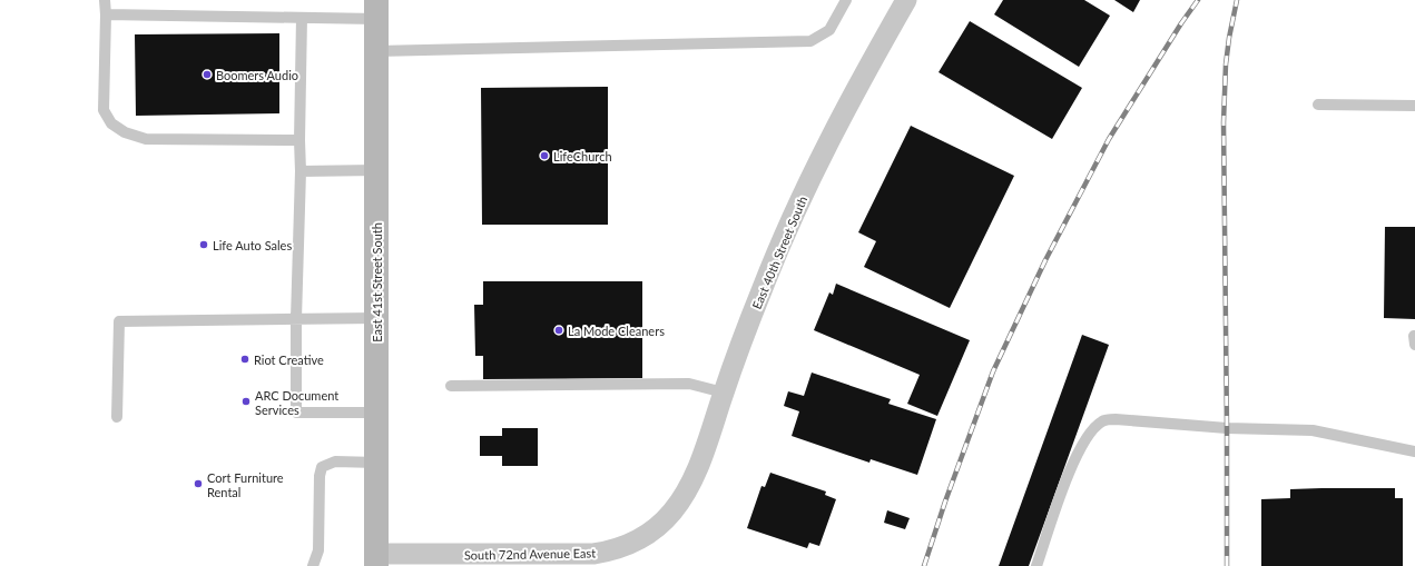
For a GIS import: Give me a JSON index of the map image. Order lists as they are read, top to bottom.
{
  "streets": {
    "main road": ["East 41st Street South"],
    "street": ["East 40th Street South", "South 72nd Avenue East"]
  },
  "crossings": [
    ["East 40th Street South", "South 72nd Avenue East"],
    ["East 41st Street South", "South 72nd Avenue East"]
  ],
  "places": [
    "Boomers Audio",
    "LifeChurch",
    "Life Auto Sales",
    "La Mode Cleaners",
    "Riot Creative",
    "ARC Document Services",
    "Cort Furniture Rental"
  ]
}
